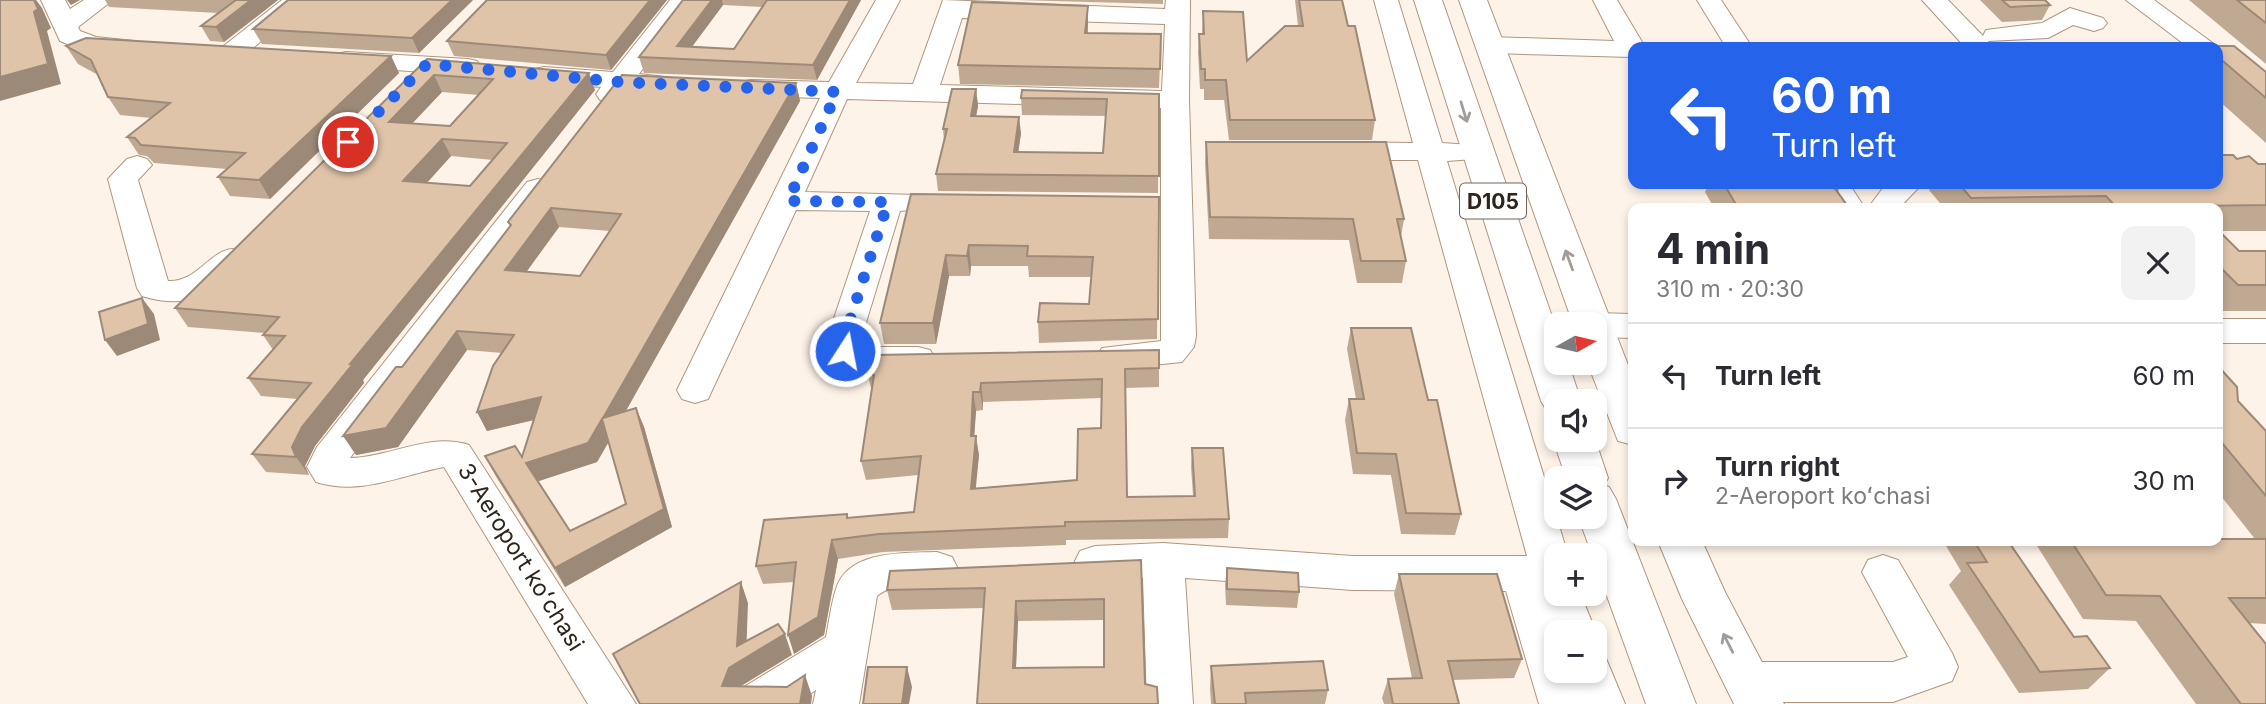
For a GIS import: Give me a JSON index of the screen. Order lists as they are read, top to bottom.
{
  "streets": {
    "highway": ["D105"],
    "street": ["3-Aeroport koʻchasi"]
  },
  "north": "right",
  "page": {
    "turn": ["60 m", "Turn left"],
    "heading": ["4 min", "310 m · 20:30"],
    "map_buttons": ["+", "−"],
    "list": [
      {
        "name": "Turn left",
        "value": "60 m"
      },
      {
        "name": "Turn right",
        "note": "2-Aeroport koʻchasi",
        "value": "30 m"
      }
    ]
  }
}
